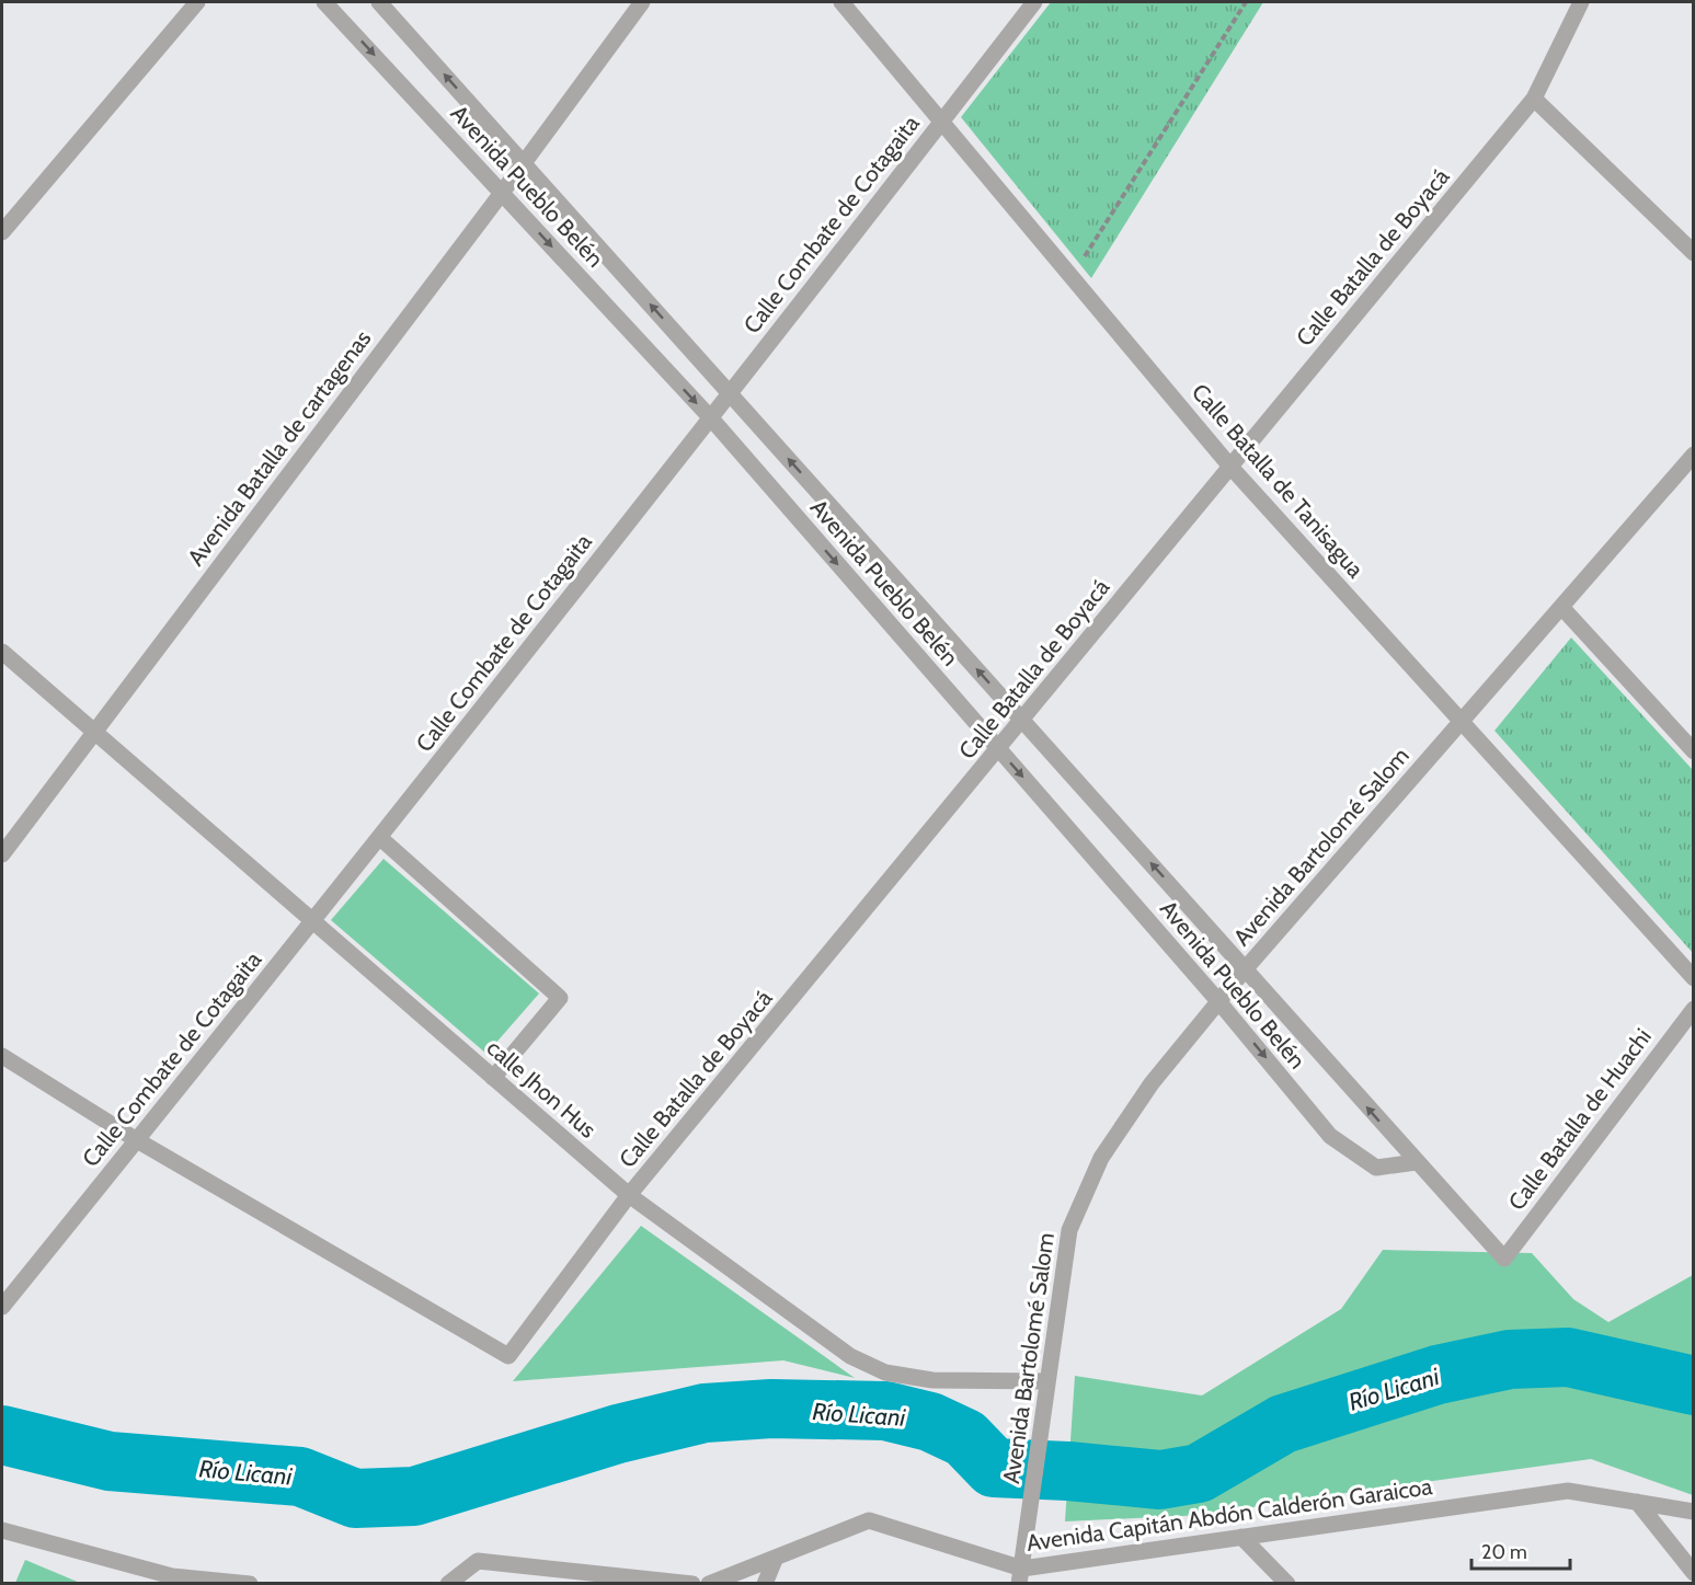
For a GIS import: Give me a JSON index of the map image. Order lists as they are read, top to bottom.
{
  "streets": {
    "street": [
      "Avenida Pueblo Belén",
      "Calle Combate de Cotagaita",
      "Calle Batalla de Boyacá",
      "Avenida Batalla de cartagenas",
      "Calle Batalla de Tanisagua",
      "Avenida Bartolomé Salom",
      "calle Jhon Hus",
      "Calle Batalla de Huachi",
      "Avenida Capitán Abdón Calderón Garaicoa"
    ]
  },
  "crossings": [
    ["Avenida Pueblo Belén", "Calle Combate de Cotagaita"],
    ["Avenida Pueblo Belén", "Calle Batalla de Boyacá"],
    ["Avenida Pueblo Belén", "Avenida Batalla de cartagenas"],
    ["Avenida Pueblo Belén", "Avenida Bartolomé Salom"],
    ["Avenida Pueblo Belén", "Calle Batalla de Huachi"],
    ["Calle Combate de Cotagaita", "Calle Batalla de Boyacá"],
    ["Calle Combate de Cotagaita", "Calle Batalla de Tanisagua"],
    ["Calle Combate de Cotagaita", "calle Jhon Hus"],
    ["Calle Batalla de Boyacá", "Calle Batalla de Tanisagua"],
    ["Calle Batalla de Boyacá", "calle Jhon Hus"],
    ["Avenida Batalla de cartagenas", "calle Jhon Hus"],
    ["Calle Batalla de Tanisagua", "Avenida Bartolomé Salom"],
    ["Avenida Bartolomé Salom", "calle Jhon Hus"],
    ["Avenida Bartolomé Salom", "Avenida Capitán Abdón Calderón Garaicoa"]
  ],
  "water": ["Río Licani"],
  "scale_bar": "20 m"
}
